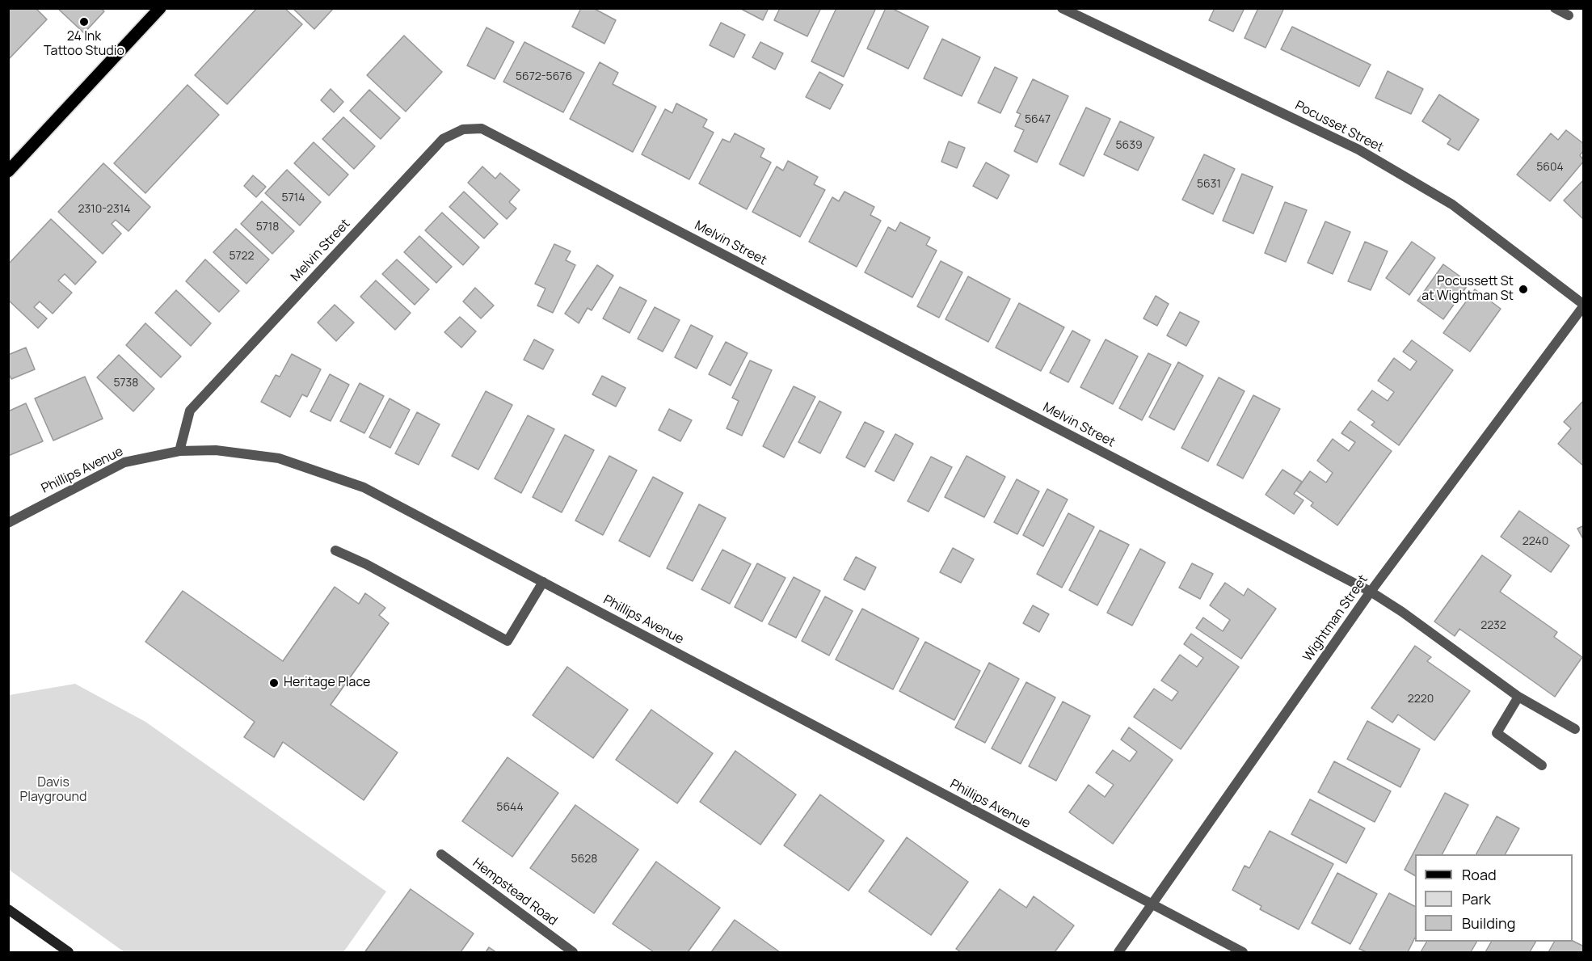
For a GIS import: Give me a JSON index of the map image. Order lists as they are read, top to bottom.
{
  "streets": {
    "street": [
      "Pocusset Street",
      "Melvin Street",
      "Phillips Avenue",
      "Wightman Street",
      "Hempstead Road"
    ]
  },
  "crossings": [
    ["Pocusset Street", "Wightman Street"],
    ["Melvin Street", "Phillips Avenue"],
    ["Melvin Street", "Wightman Street"],
    ["Phillips Avenue", "Wightman Street"]
  ],
  "parks": ["Davis Playground"],
  "places": ["24 Ink Tattoo Studio", "Pocussett St at Wightman St", "Heritage Place"],
  "house_numbers": [
    "5672-5676",
    "5647",
    "5639",
    "5604",
    "5631",
    "5714",
    "2310-2314",
    "5718",
    "5722",
    "5738",
    "2240",
    "2232",
    "2220",
    "5644",
    "5628"
  ],
  "legend": ["Road", "Park", "Building"]
}
